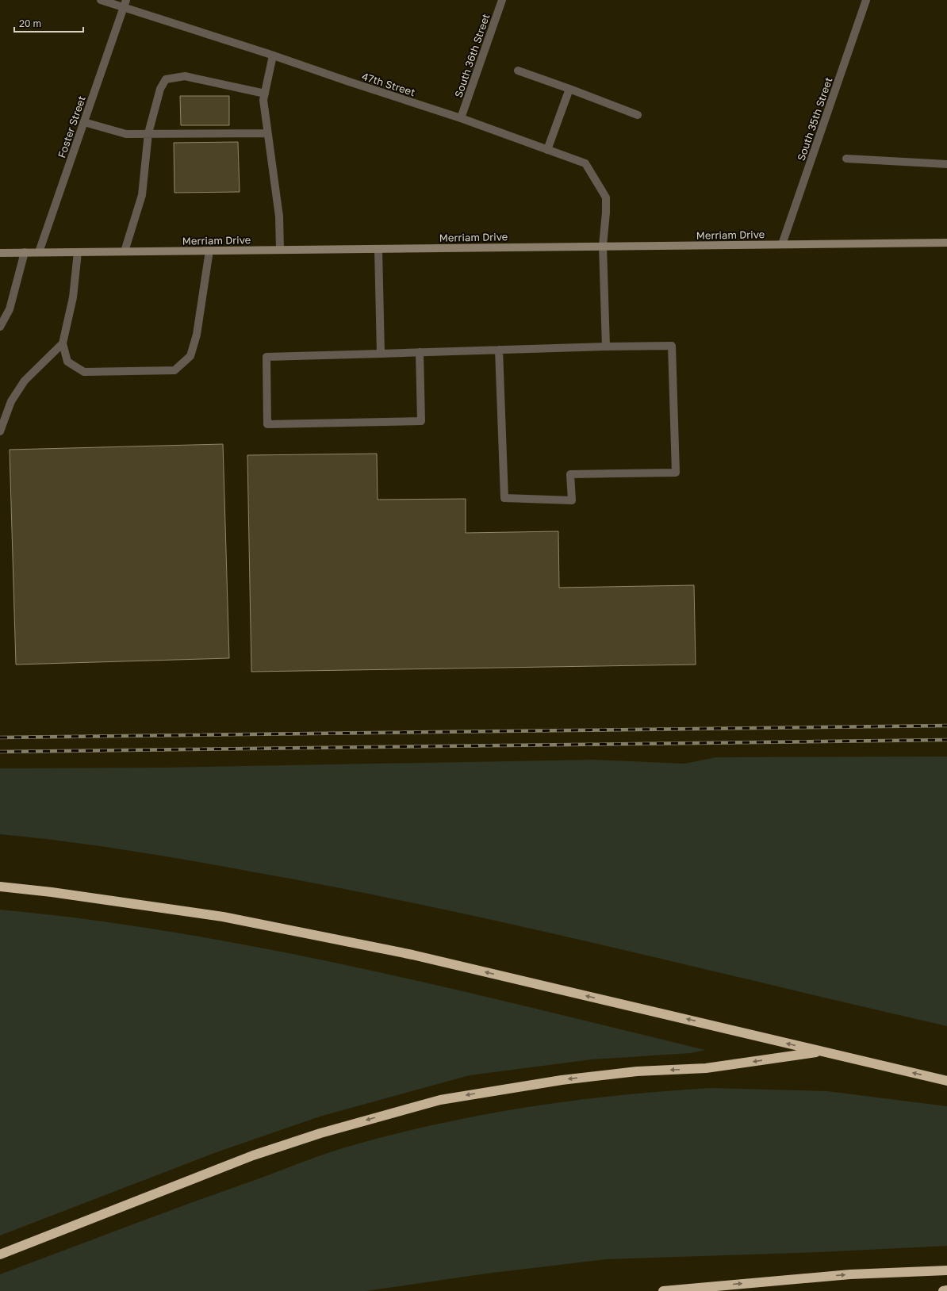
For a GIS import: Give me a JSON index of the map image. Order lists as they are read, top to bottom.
{
  "streets": {
    "main road": ["Merriam Drive"],
    "street": [
      "South 36th Street",
      "47th Street",
      "South 35th Street",
      "Foster Street"
    ]
  },
  "crossings": [
    ["South 36th Street", "47th Street"],
    ["47th Street", "Foster Street"],
    ["47th Street", "Merriam Drive"],
    ["South 35th Street", "Merriam Drive"],
    ["Foster Street", "Merriam Drive"]
  ],
  "scale_bar": "20 m"
}
